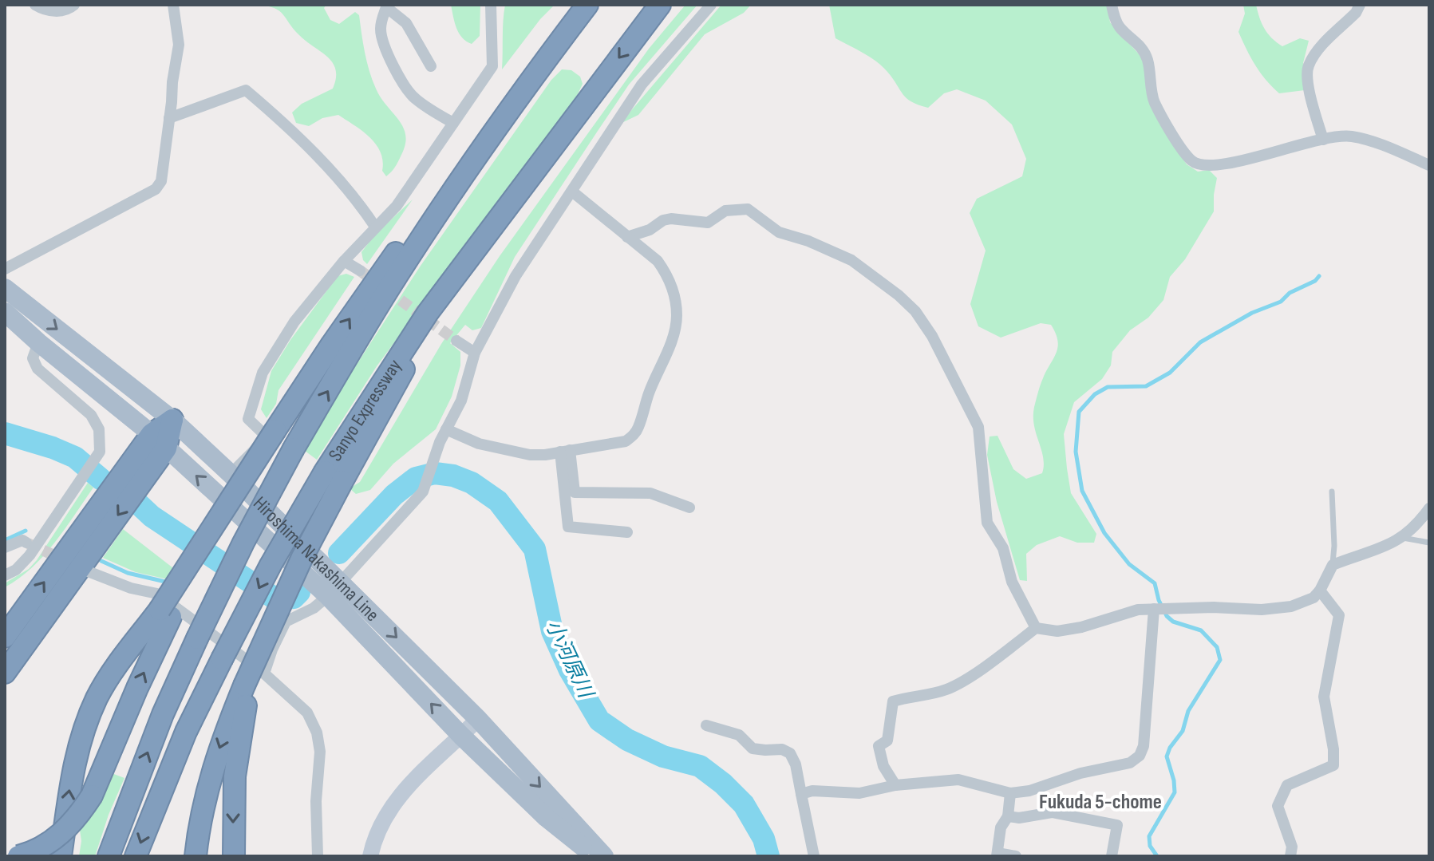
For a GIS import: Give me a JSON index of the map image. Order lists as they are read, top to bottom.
{
  "streets": {
    "highway": ["Sanyo Expressway"],
    "main road": ["Hiroshima Nakashima Line"]
  },
  "districts": ["Fukuda 5-chome"],
  "water": ["小河原川"]
}
